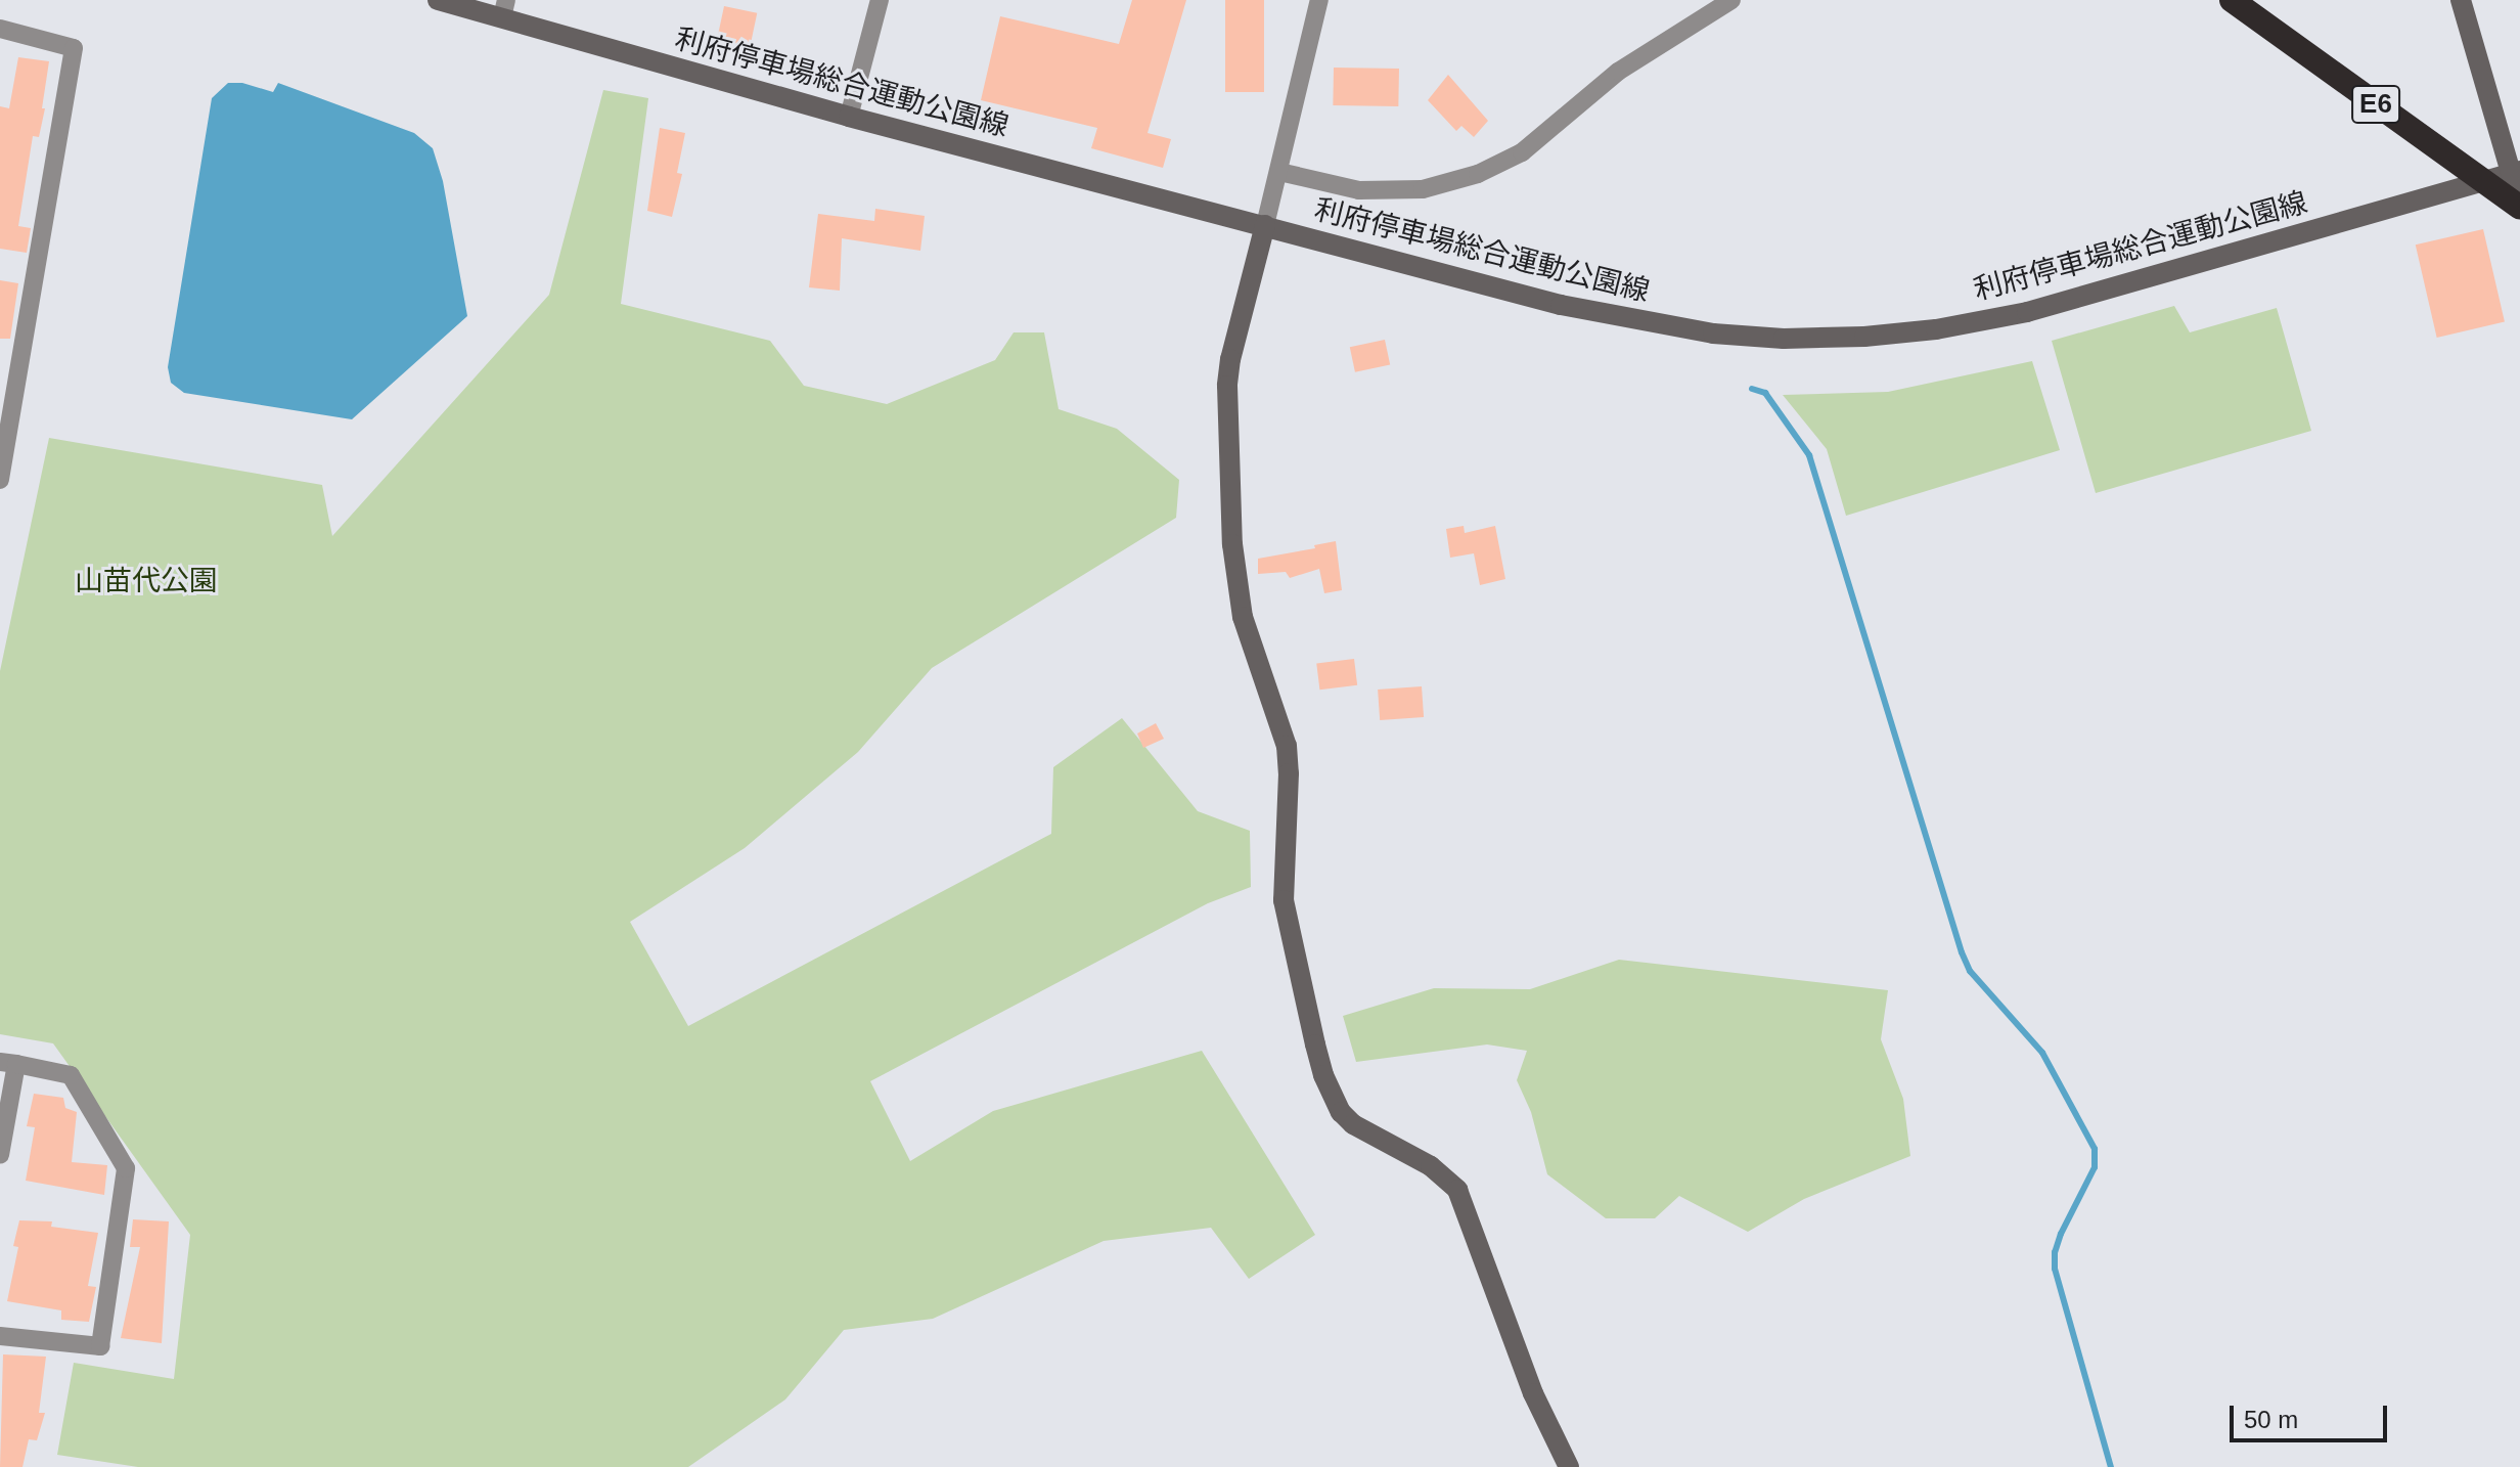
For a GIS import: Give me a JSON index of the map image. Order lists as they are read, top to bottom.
{
  "streets": {
    "highway": ["E6"],
    "main road": ["利府停車場総合運動公園線"]
  },
  "parks": ["山苗代公園"],
  "scale_bar": "50 m"
}
